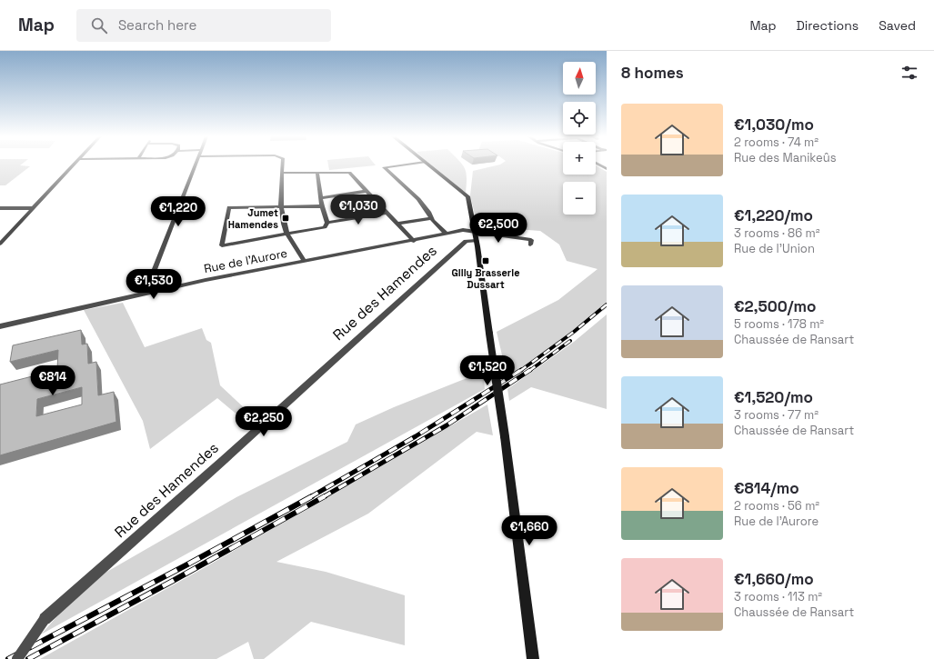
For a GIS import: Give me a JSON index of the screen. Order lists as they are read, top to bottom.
{
  "streets": {
    "street": ["Rue de l'Aurore", "Rue des Hamendes"]
  },
  "places": {
    "transit": ["Jumet Hamendes", "Gilly Brasserie Dussart"]
  },
  "north": "top",
  "page": {
    "header": "Map",
    "search": "Search here",
    "nav": ["Map", "Directions", "Saved"],
    "heading": "8 homes",
    "map_buttons": ["+", "−"],
    "list": [
      {
        "name": "€1,030/mo",
        "note": "2 rooms · 74 m² · Rue des Manikeûs"
      },
      {
        "name": "€1,220/mo",
        "note": "3 rooms · 86 m² · Rue de l'Union"
      },
      {
        "name": "€2,500/mo",
        "note": "5 rooms · 178 m² · Chaussée de Ransart"
      },
      {
        "name": "€1,520/mo",
        "note": "3 rooms · 77 m² · Chaussée de Ransart"
      },
      {
        "name": "€814/mo",
        "note": "2 rooms · 56 m² · Rue de l'Aurore"
      },
      {
        "name": "€1,660/mo",
        "note": "3 rooms · 113 m² · Chaussée de Ransart"
      }
    ],
    "price": [
      "€1,030",
      "€1,220",
      "€2,500",
      "€1,530",
      "€1,520",
      "€814",
      "€2,250",
      "€1,660"
    ]
  }
}
